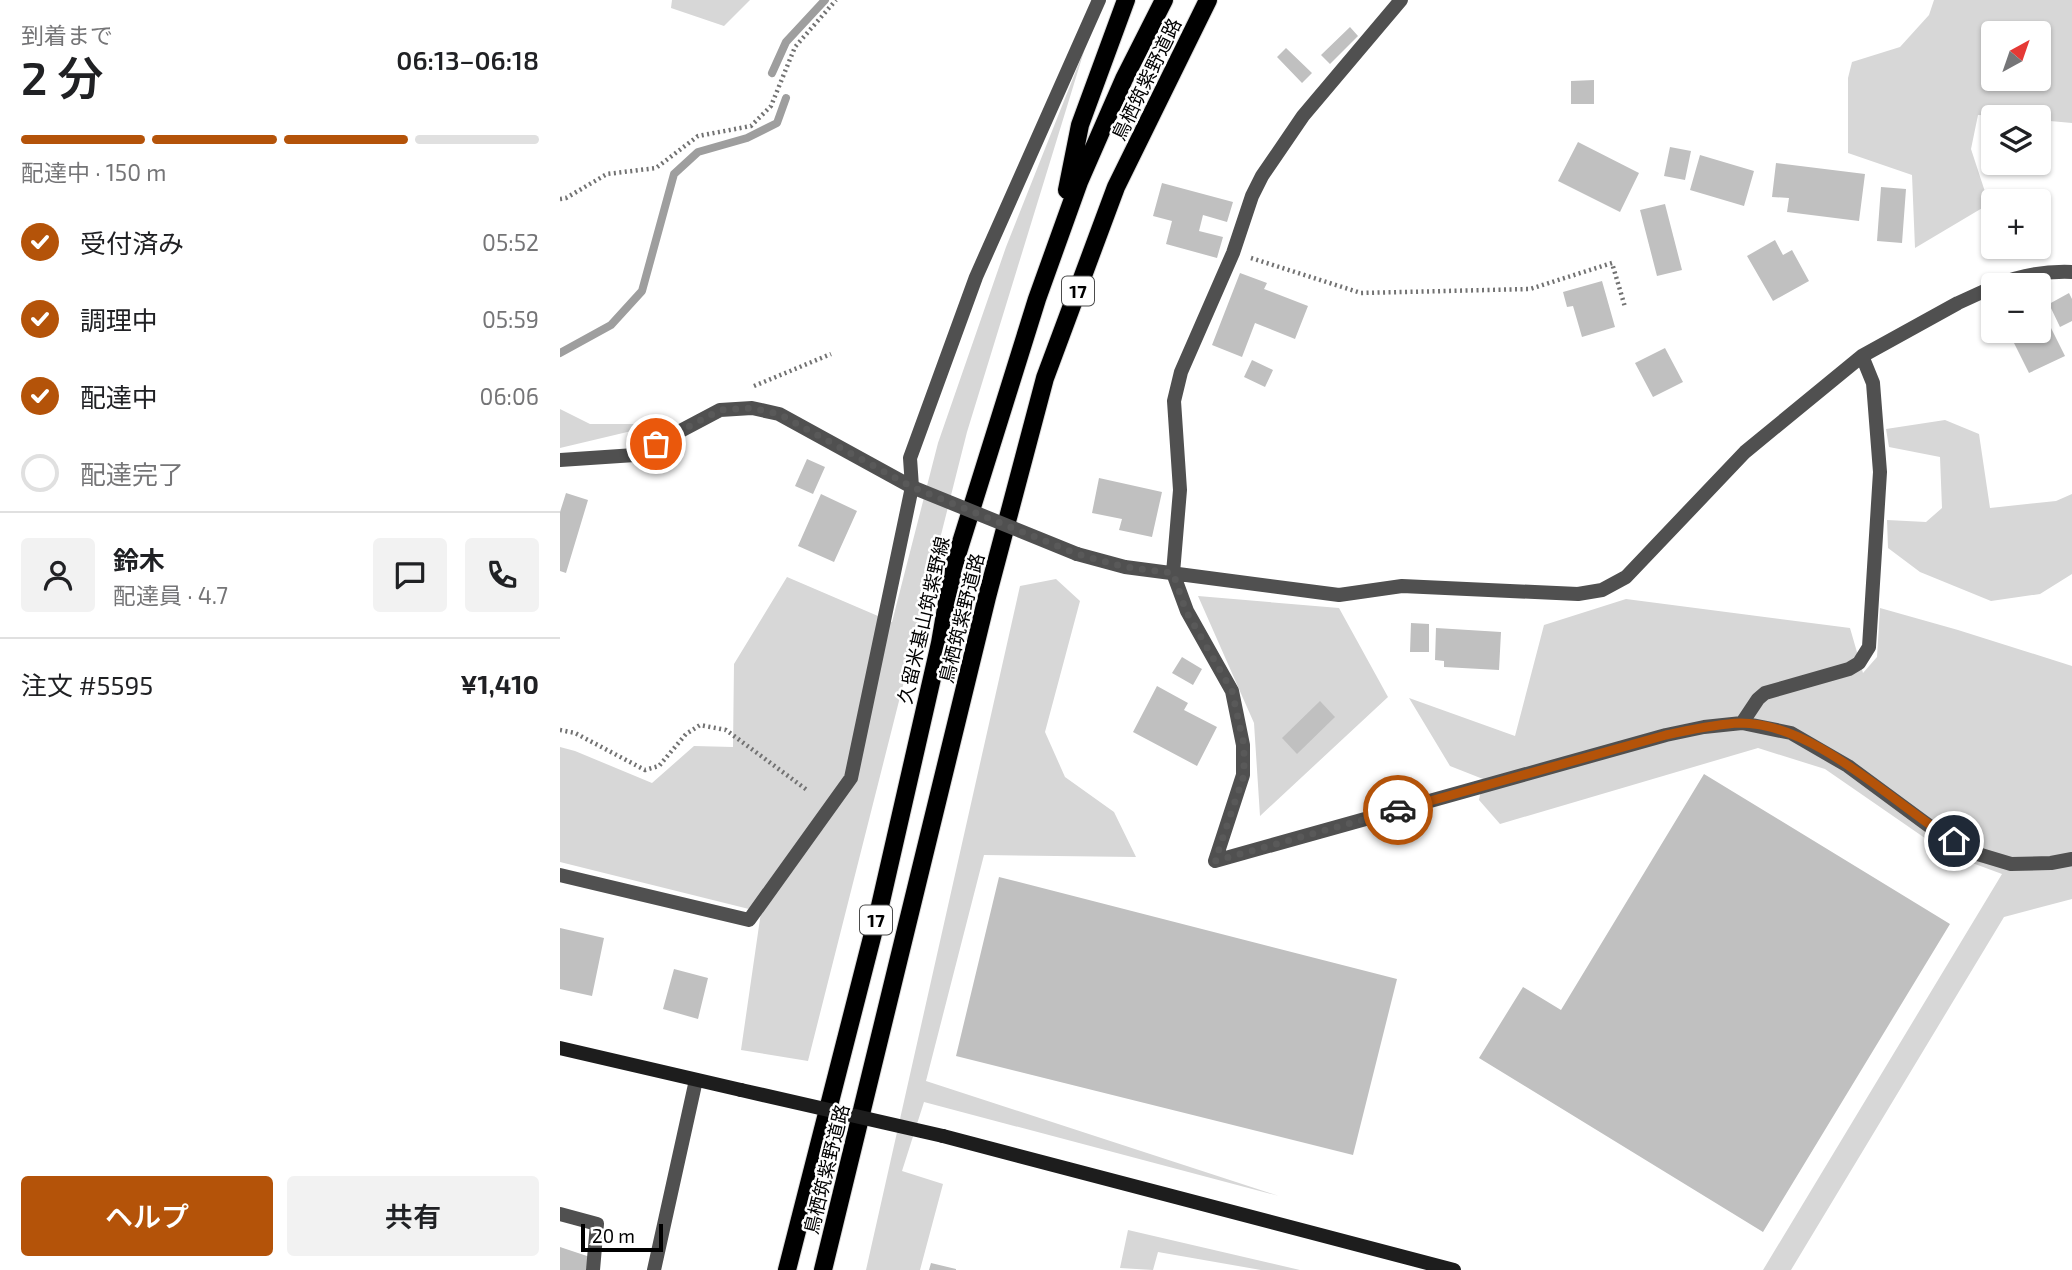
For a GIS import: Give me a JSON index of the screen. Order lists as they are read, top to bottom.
{
  "streets": {
    "main road": ["鳥栖筑紫野道路", "17", "久留米基山筑紫野線"]
  },
  "scale_bar": "20 m",
  "north": "top right",
  "page": {
    "heading": ["2 分", "到着まで", "06:13–06:18"],
    "panel": [
      "鈴木",
      "配達員 · 4.7",
      "注文 #5595",
      "¥1,410"
    ],
    "map_buttons": ["+", "−"],
    "bar": "配達中 · 150 m",
    "list": [
      ["受付済み", "05:52"],
      ["調理中", "05:59"],
      ["配達中", "06:06"],
      "配達完了"
    ],
    "buttons": ["ヘルプ", "共有"],
    "scale": "20 m"
  }
}
